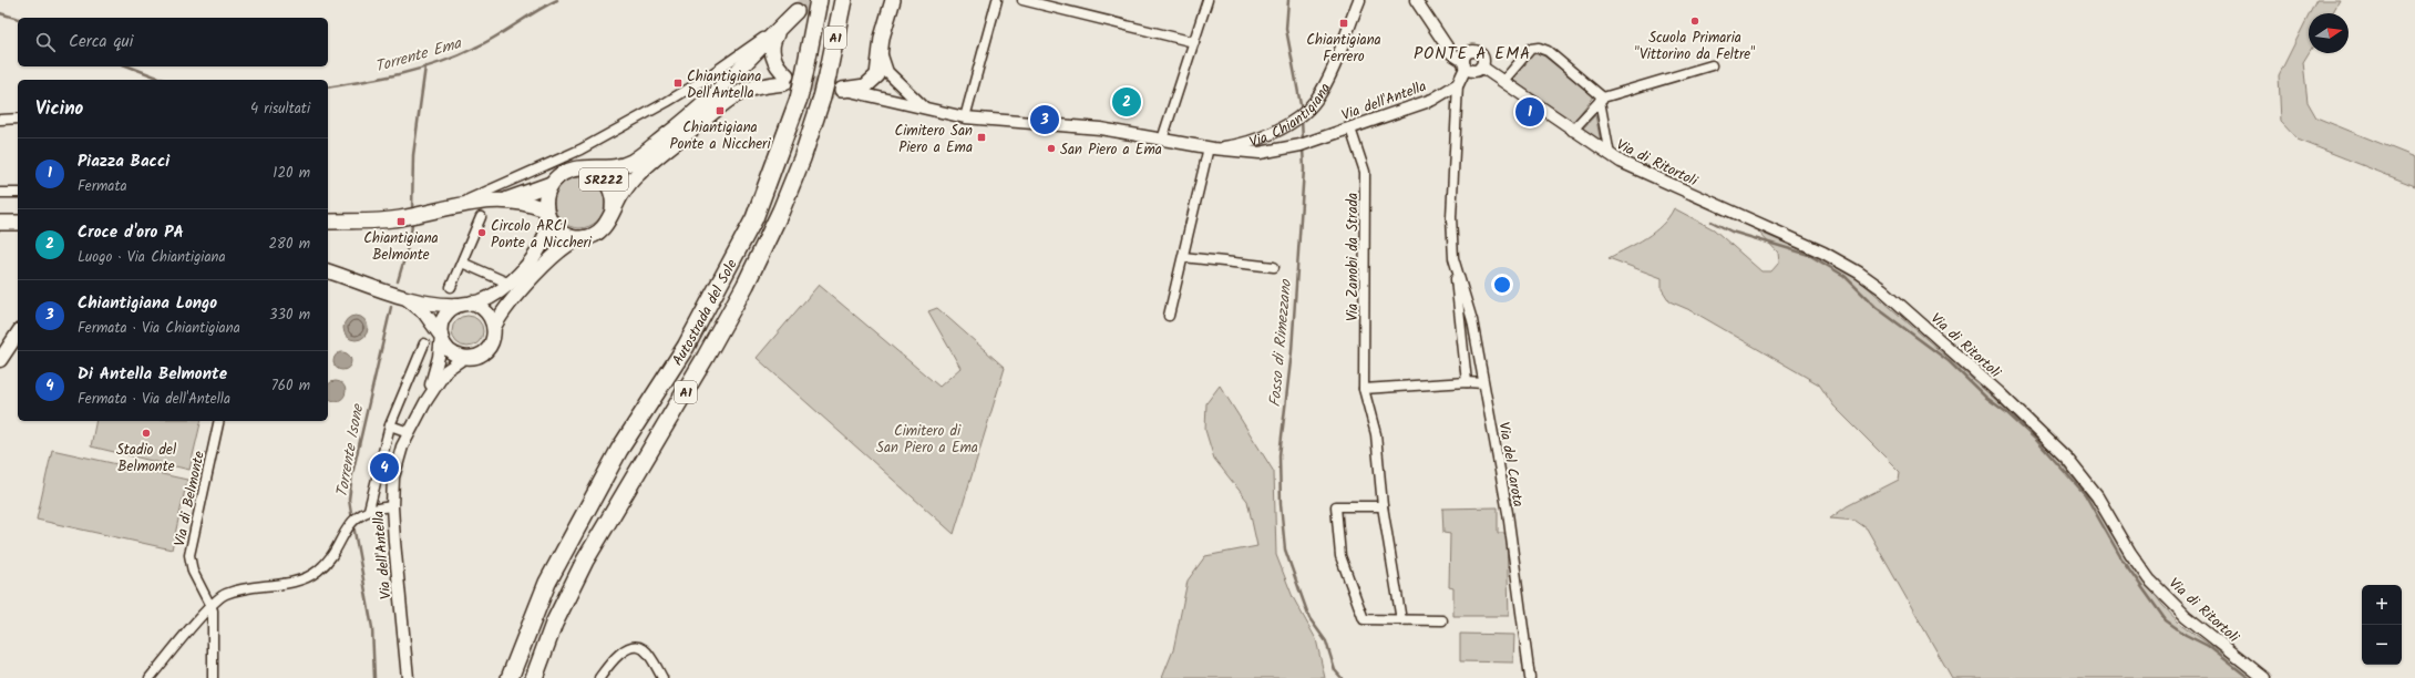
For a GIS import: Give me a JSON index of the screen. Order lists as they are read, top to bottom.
{
  "streets": {
    "highway": ["A1", "Autostrada del Sole"],
    "main road": ["Via dell'Antella", "Via Chiantigiana", "SR222"],
    "street": [
      "Via di Ritortoli",
      "Via Zanobi da Strada",
      "Via del Carota",
      "Via di Belmonte"
    ]
  },
  "crossings": [
    ["Via dell'Antella", "Via Chiantigiana"],
    ["Via dell'Antella", "SR222"],
    ["Via dell'Antella", "Via Zanobi da Strada"],
    ["Via dell'Antella", "Via del Carota"]
  ],
  "districts": ["PONTE A EMA"],
  "water": ["Torrente Ema", "Fosso di Rimezzano", "Torrente Isone"],
  "parks": ["Cimitero di San Piero a Ema"],
  "places": {
    "other": [
      "Scuola Primaria \"Vittorino da Feltre\"",
      "San Piero a Ema",
      "Circolo ARCI Ponte a Niccheri",
      "Stadio del Belmonte"
    ],
    "transit": [
      "Chiantigiana Ferrero",
      "Chiantigiana Dell'Antella",
      "Chiantigiana Ponte a Niccheri",
      "Cimitero San Piero a Ema",
      "Chiantigiana Belmonte"
    ]
  },
  "north": "right",
  "page": {
    "search": "Cerca qui",
    "heading": ["Vicino", "4 risultati"],
    "pins": [
      "2",
      "1",
      "3",
      "4"
    ],
    "list": [
      {
        "mark": "1",
        "name": "Piazza Bacci",
        "note": "Fermata",
        "value": "120 m"
      },
      {
        "mark": "2",
        "name": "Croce d'oro PA",
        "note": "Luogo · Via Chiantigiana",
        "value": "280 m"
      },
      {
        "mark": "3",
        "name": "Chiantigiana Longo",
        "note": "Fermata · Via Chiantigiana",
        "value": "330 m"
      },
      {
        "mark": "4",
        "name": "Di Antella Belmonte",
        "note": "Fermata · Via dell'Antella",
        "value": "760 m"
      }
    ],
    "map_buttons": ["+", "−"]
  }
}
